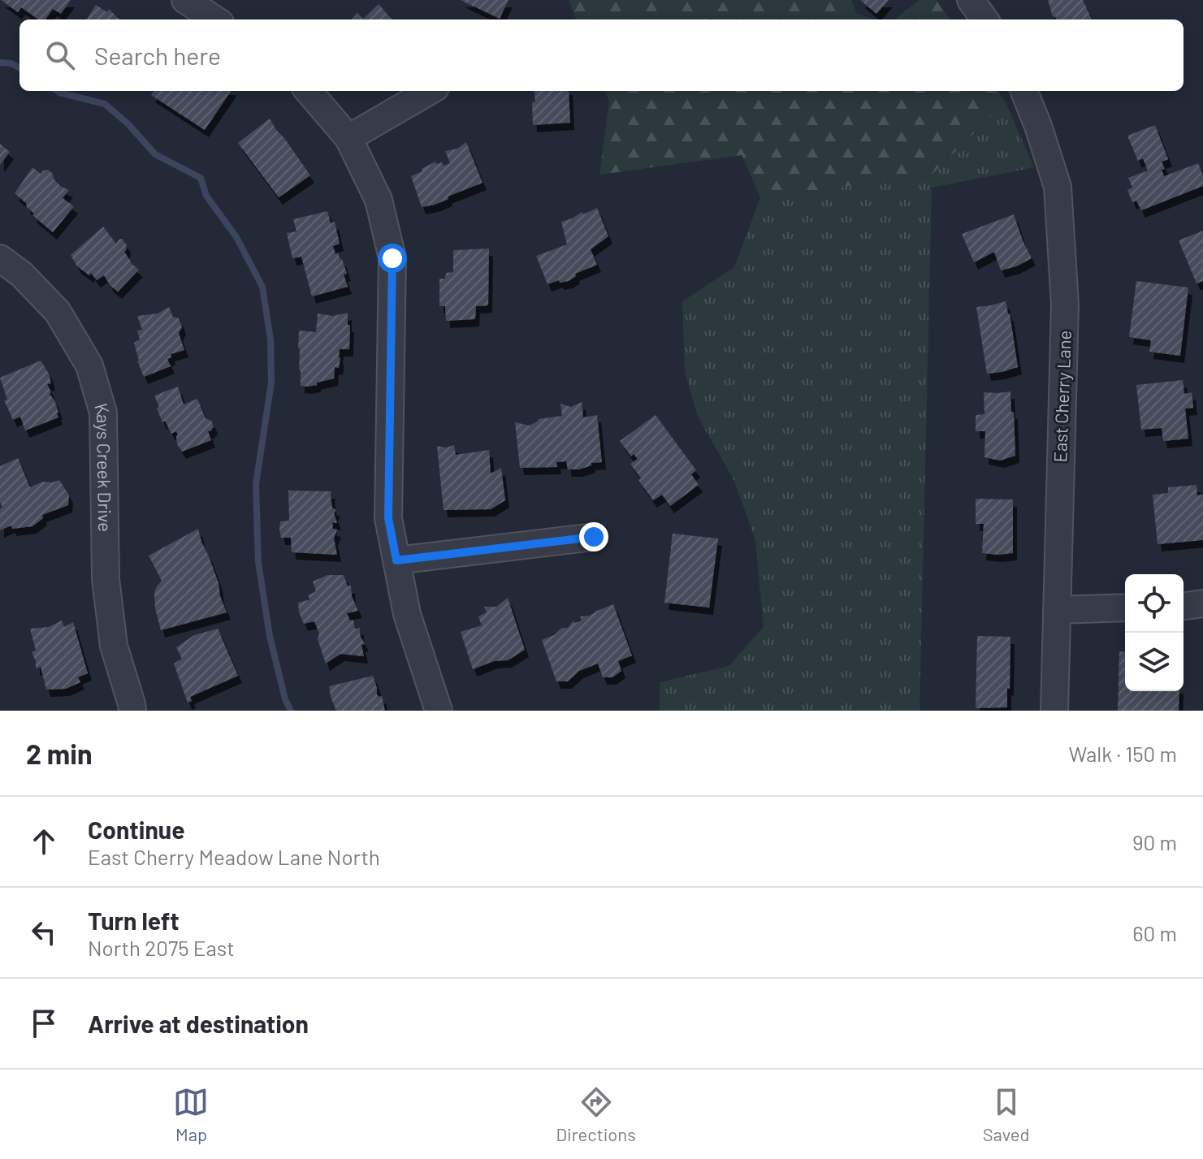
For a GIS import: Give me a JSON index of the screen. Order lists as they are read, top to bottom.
{
  "streets": {
    "street": ["East Cherry Lane", "Kays Creek Drive"]
  },
  "page": {
    "search": "Search here",
    "heading": ["2 min", "Walk · 150 m"],
    "list": [
      ["Continue", "East Cherry Meadow Lane North", "90 m"],
      ["Turn left", "North 2075 East", "60 m"],
      "Arrive at destination"
    ],
    "nav": ["Map", "Directions", "Saved"]
  }
}
